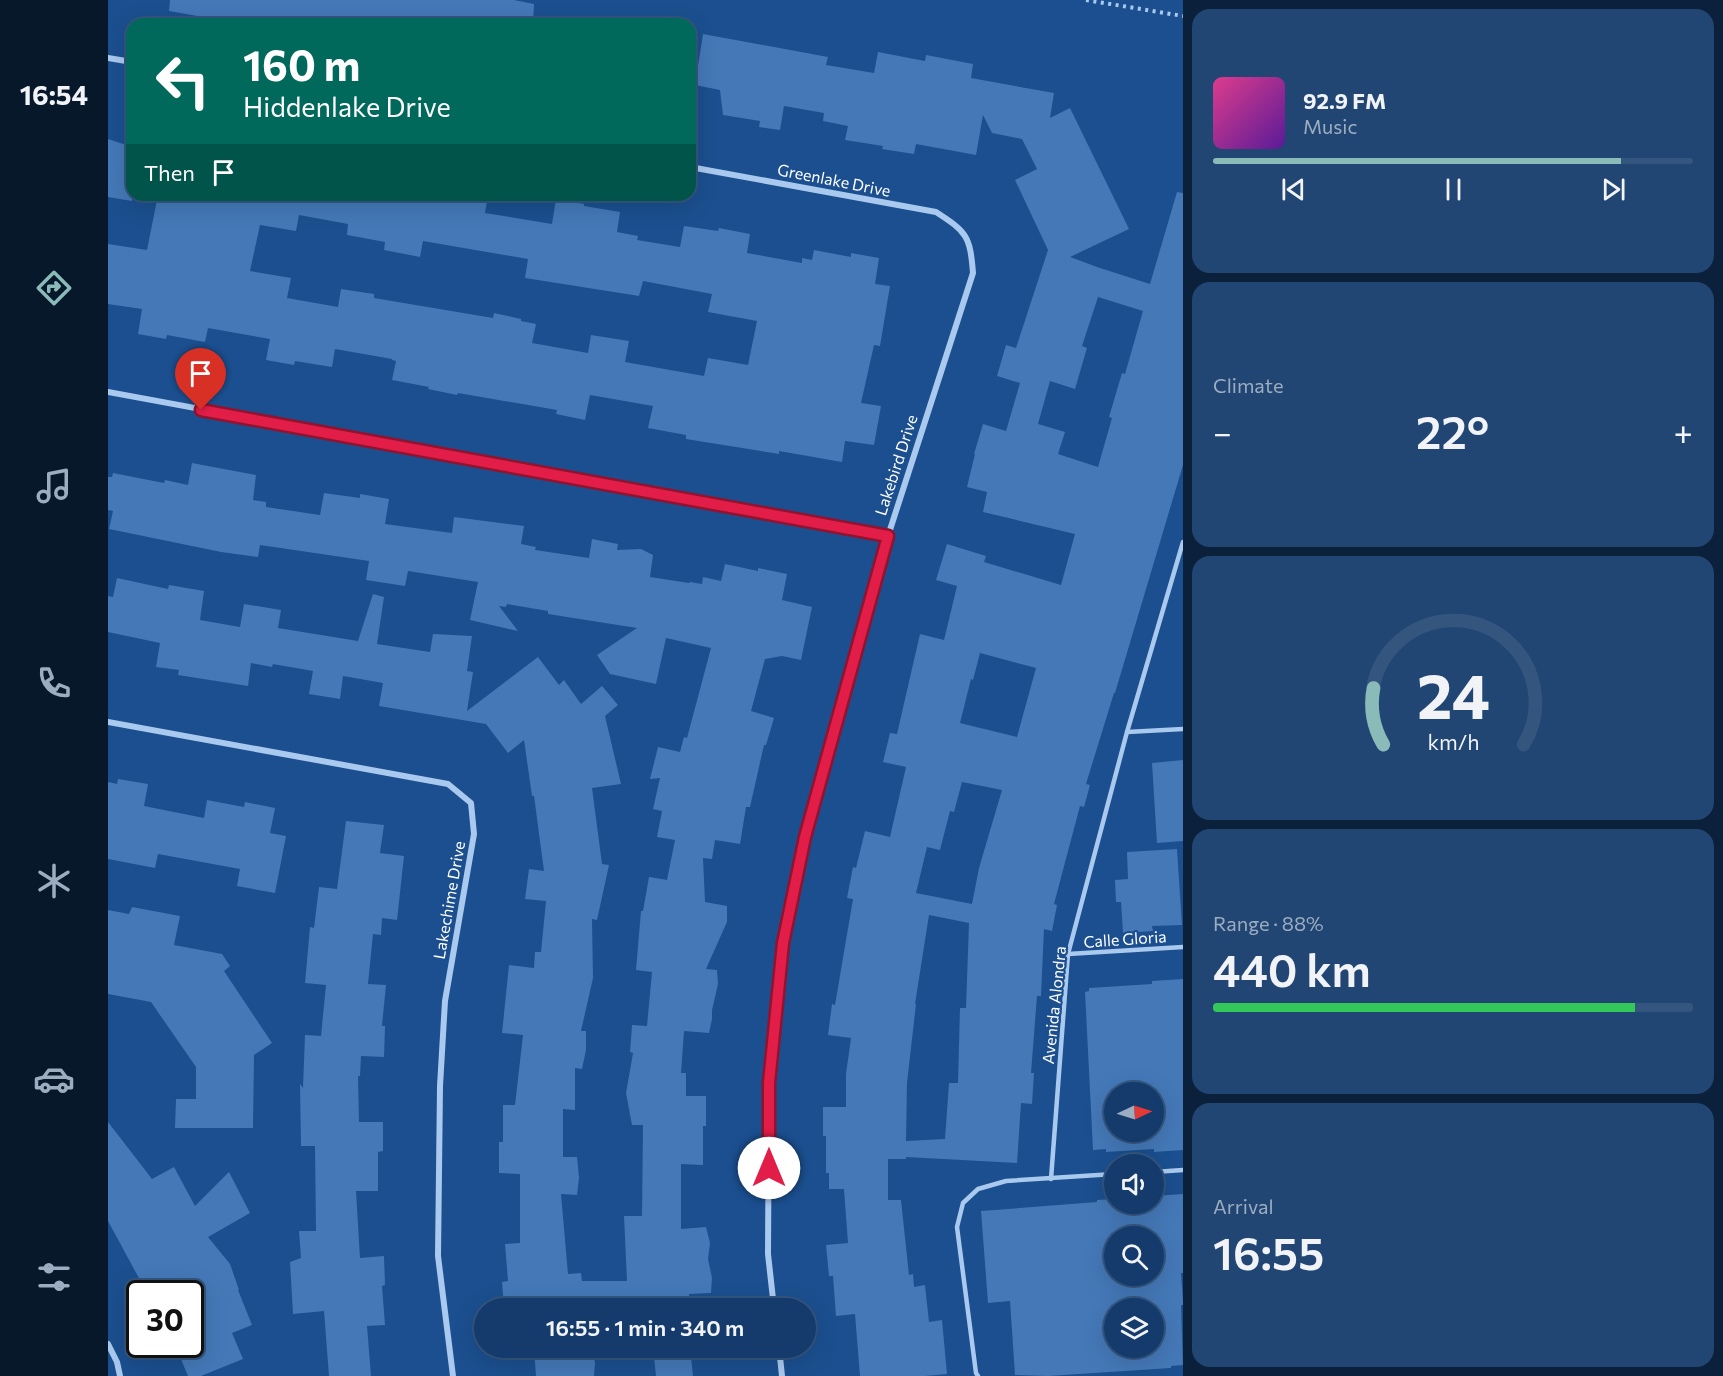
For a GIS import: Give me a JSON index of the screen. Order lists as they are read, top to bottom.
{
  "streets": {
    "street": ["Greenlake Drive", "Lakebird Drive", "Lakechime Drive"],
    "lane": ["Calle Gloria", "Avenida Alondra"]
  },
  "crossings": [
    ["Greenlake Drive", "Lakebird Drive"],
    ["Calle Gloria", "Avenida Alondra"]
  ],
  "north": "right",
  "page": {
    "tabs": "16:54",
    "turn": ["160 m", "Hiddenlake Drive"],
    "song": ["92.9 FM", "Music"],
    "then": "Then",
    "tile": [
      "Climate",
      ["Range · 88%", "440 km"],
      ["Arrival", "16:55"]
    ],
    "heat": ["−", "22°", "+"],
    "limit": "30",
    "trip": "16:55 · 1 min · 340 m",
    "gauge": ["24", "km/h"]
  }
}
